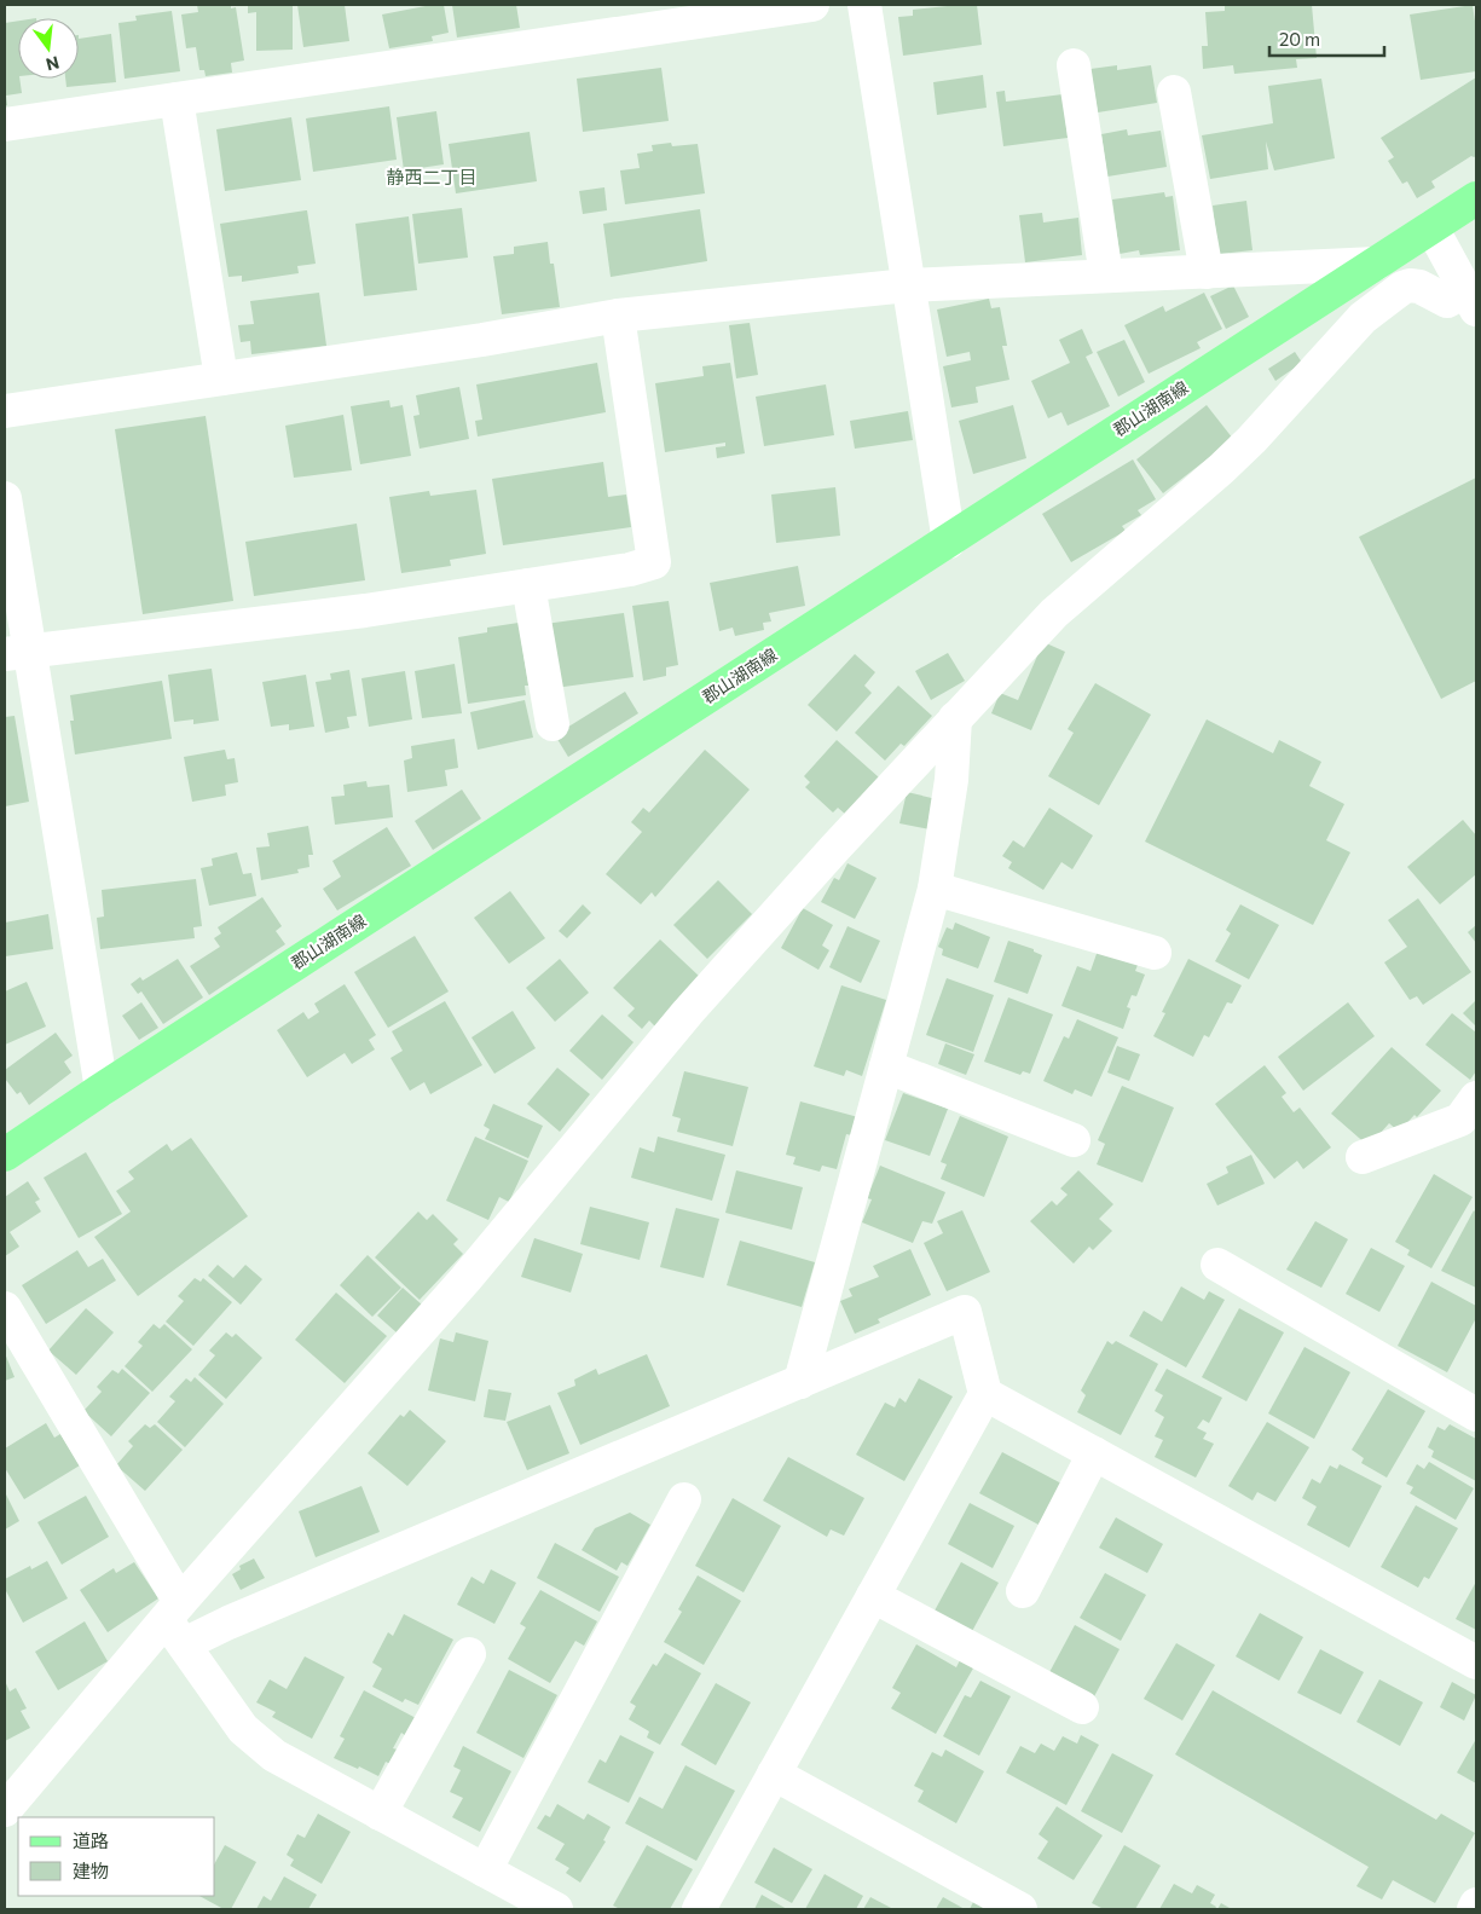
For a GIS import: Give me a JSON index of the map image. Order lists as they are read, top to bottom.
{
  "streets": {
    "main road": ["郡山湖南線"]
  },
  "districts": ["静西二丁目"],
  "legend": ["道路", "建物"],
  "scale_bar": "20 m",
  "north": "bottom"
}
